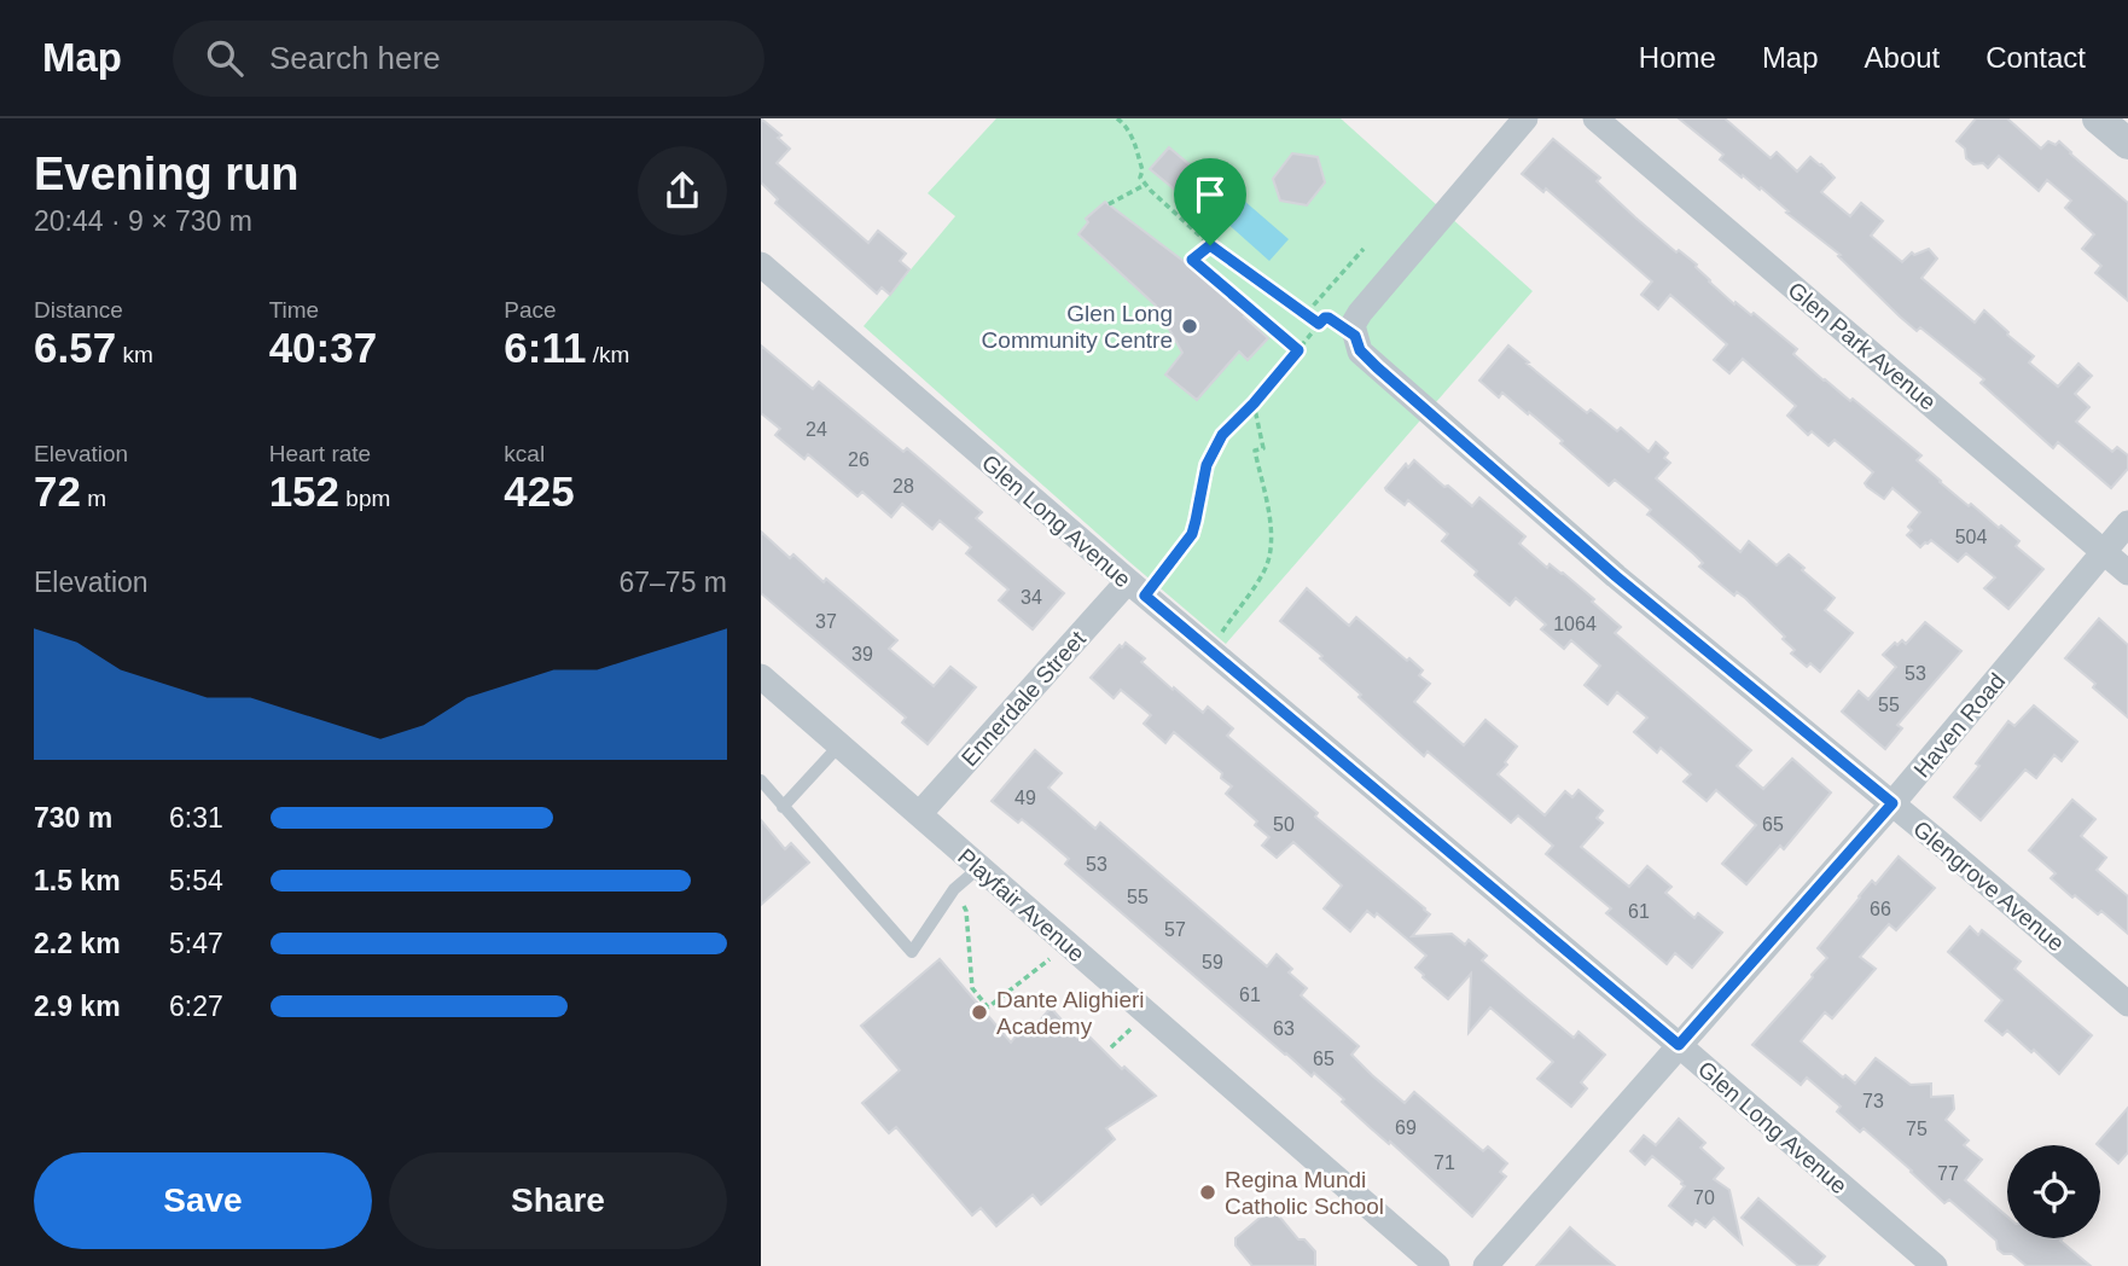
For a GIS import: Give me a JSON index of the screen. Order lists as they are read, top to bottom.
{
  "streets": {
    "street": [
      "Glen Park Avenue",
      "Glen Long Avenue",
      "Ennerdale Street",
      "Haven Road",
      "Glengrove Avenue",
      "Playfair Avenue"
    ]
  },
  "crossings": [
    ["Glen Park Avenue", "Haven Road"],
    ["Glen Long Avenue", "Ennerdale Street"],
    ["Glen Long Avenue", "Haven Road"],
    ["Ennerdale Street", "Playfair Avenue"],
    ["Haven Road", "Glengrove Avenue"]
  ],
  "places": ["Glen Long Community Centre", "Dante Alighieri Academy", "Regina Mundi Catholic School"],
  "house_numbers": [
    "24",
    "26",
    "28",
    "504",
    "34",
    "37",
    "1064",
    "39",
    "53",
    "55",
    "49",
    "50",
    "65",
    "53",
    "55",
    "66",
    "61",
    "57",
    "59",
    "61",
    "63",
    "65",
    "73",
    "69",
    "75",
    "71",
    "77",
    "70"
  ],
  "page": {
    "header": "Map",
    "search": "Search here",
    "nav": [
      "Home",
      "Map",
      "About",
      "Contact"
    ],
    "heading": ["Evening run", "20:44 · 9 × 730 m"],
    "stats": [
      ["Distance", "6.57 km"],
      ["Time", "40:37"],
      ["Pace", "6:11 /km"],
      ["Elevation", "72 m"],
      ["Heart rate", "152 bpm"],
      ["kcal", "425"]
    ],
    "chart": ["Elevation", "67–75 m"],
    "list": [
      {
        "name": "730 m",
        "note": "6:31"
      },
      {
        "name": "1.5 km",
        "note": "5:54"
      },
      {
        "name": "2.2 km",
        "note": "5:47"
      },
      {
        "name": "2.9 km",
        "note": "6:27"
      }
    ],
    "buttons": ["Save", "Share"]
  }
}
